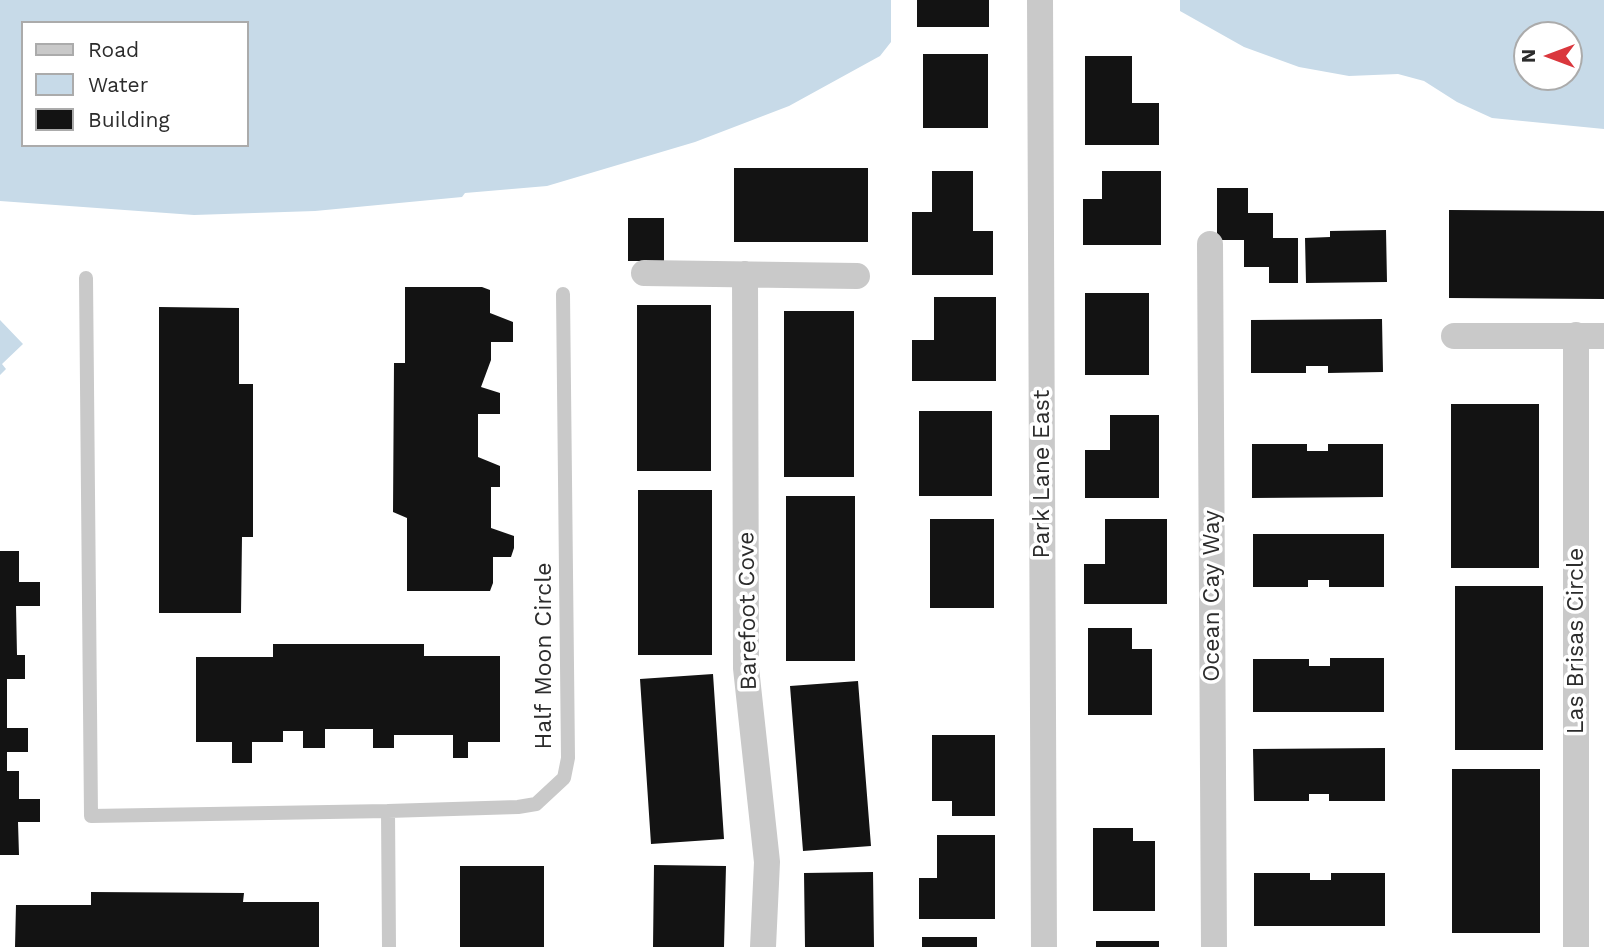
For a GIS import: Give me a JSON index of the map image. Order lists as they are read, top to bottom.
{
  "streets": {
    "street": [
      "Park Lane East",
      "Ocean Cay Way",
      "Barefoot Cove",
      "Las Brisas Circle"
    ],
    "lane": ["Half Moon Circle"]
  },
  "legend": ["Road", "Water", "Building"],
  "north": "left"
}
